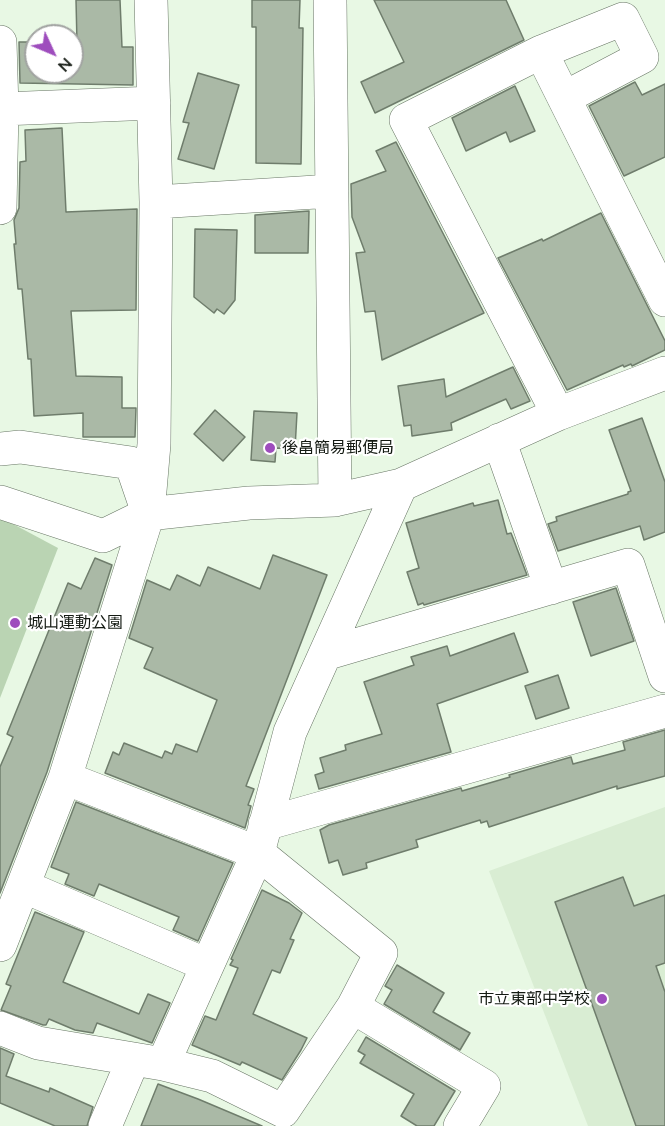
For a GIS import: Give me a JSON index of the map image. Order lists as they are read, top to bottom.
{
  "places": ["後畠簡易郵便局", "城山運動公園", "市立東部中学校"],
  "north": "bottom right"
}
